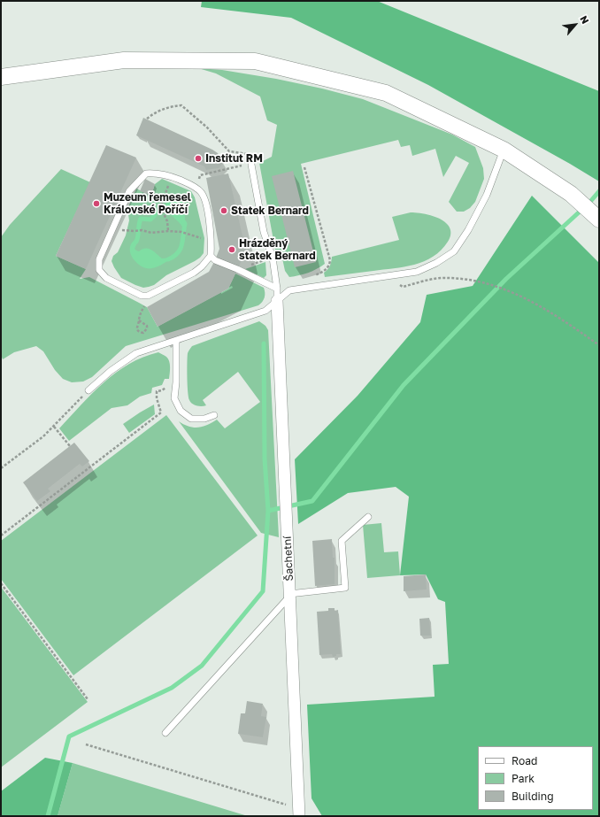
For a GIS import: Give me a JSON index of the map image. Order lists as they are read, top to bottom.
{
  "streets": {
    "street": ["Šachetní"]
  },
  "places": [
    "Institut RM",
    "Muzeum řemesel Královské Poříčí",
    "Statek Bernard",
    "Hrázděný statek Bernard"
  ],
  "legend": ["Road", "Park", "Building"],
  "north": "top right"
}
